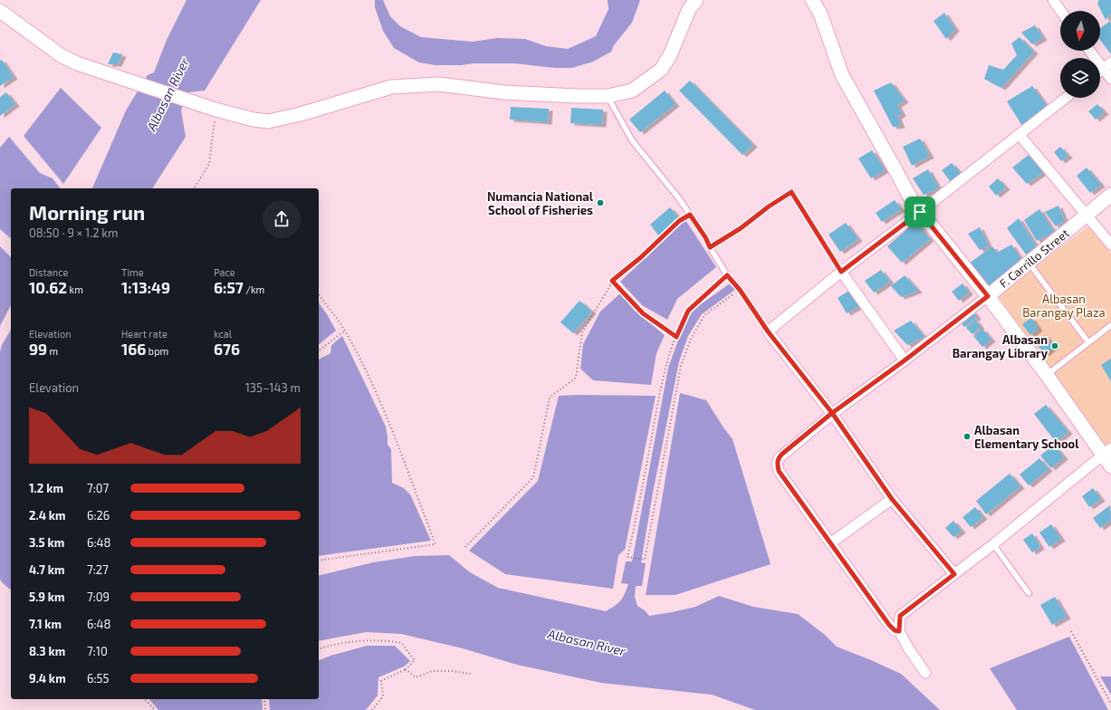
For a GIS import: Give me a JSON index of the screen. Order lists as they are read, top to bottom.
{
  "streets": {
    "street": ["F. Carrillo Street"]
  },
  "water": ["Albasan River"],
  "parks": ["Albasan Barangay Plaza"],
  "places": ["Numancia National School of Fisheries", "Albasan Barangay Library", "Albasan Elementary School"],
  "north": "bottom",
  "page": {
    "heading": ["Morning run", "08:50 · 9 × 1.2 km"],
    "stats": [
      ["Distance", "10.62 km"],
      ["Time", "1:13:49"],
      ["Pace", "6:57 /km"],
      ["Elevation", "99 m"],
      ["Heart rate", "166 bpm"],
      ["kcal", "676"]
    ],
    "chart": ["Elevation", "135–143 m"],
    "list": [
      {
        "name": "1.2 km",
        "note": "7:07"
      },
      {
        "name": "2.4 km",
        "note": "6:26"
      },
      {
        "name": "3.5 km",
        "note": "6:48"
      },
      {
        "name": "4.7 km",
        "note": "7:27"
      },
      {
        "name": "5.9 km",
        "note": "7:09"
      },
      {
        "name": "7.1 km",
        "note": "6:48"
      },
      {
        "name": "8.3 km",
        "note": "7:10"
      },
      {
        "name": "9.4 km",
        "note": "6:55"
      }
    ]
  }
}
